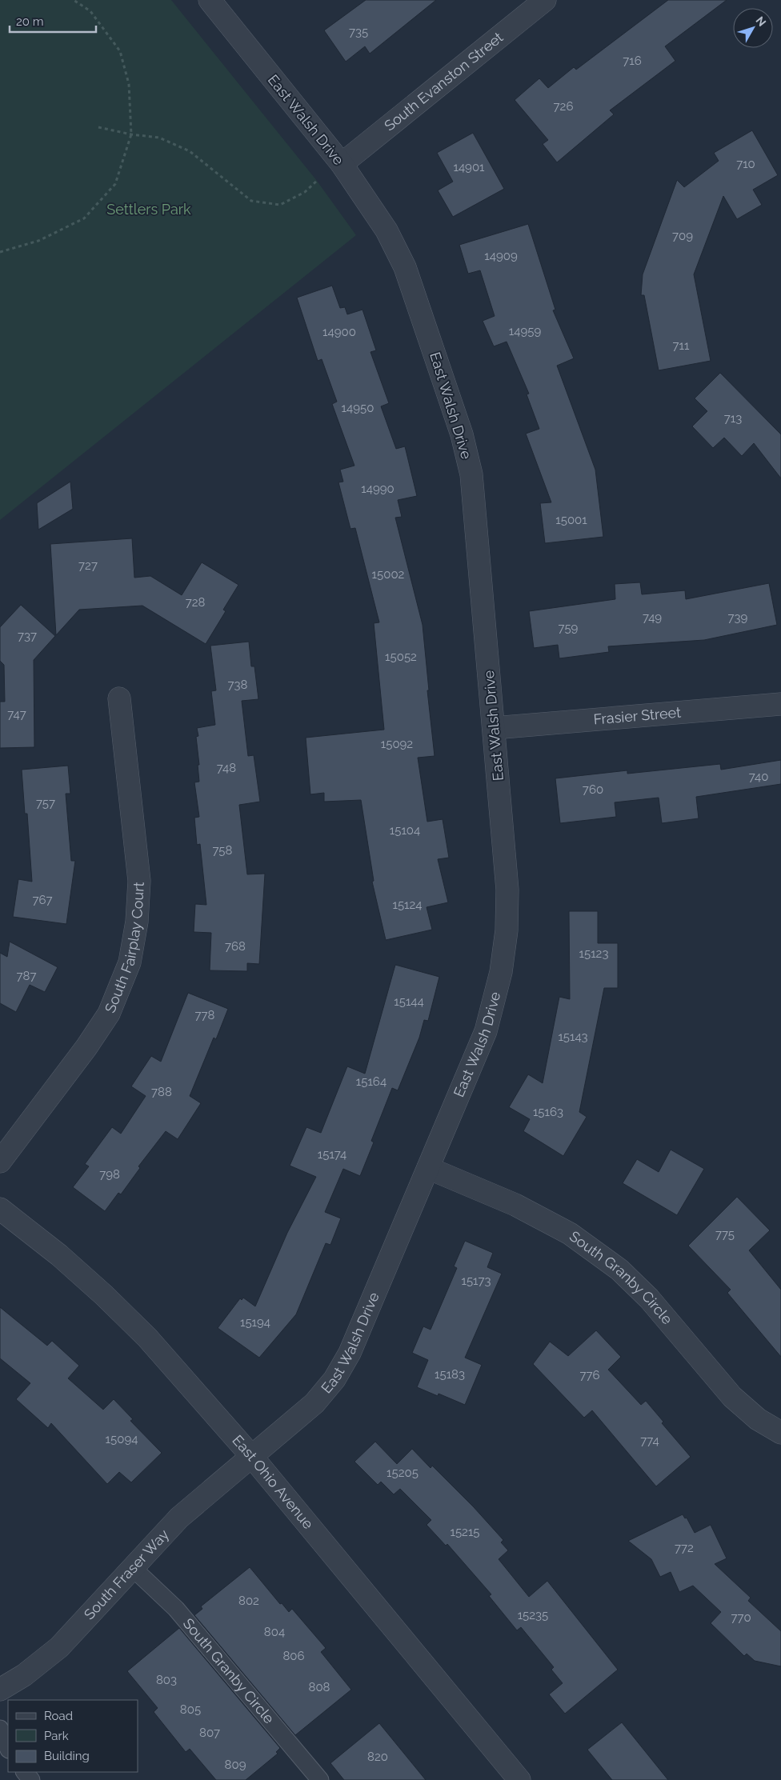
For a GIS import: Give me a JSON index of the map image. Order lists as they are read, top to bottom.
{
  "streets": {
    "street": [
      "South Evanston Street",
      "East Walsh Drive",
      "Frasier Street",
      "South Fairplay Court",
      "South Granby Circle",
      "East Ohio Avenue",
      "South Fraser Way"
    ]
  },
  "crossings": [
    ["South Evanston Street", "East Walsh Drive"],
    ["East Walsh Drive", "Frasier Street"],
    ["East Walsh Drive", "South Granby Circle"],
    ["East Walsh Drive", "East Ohio Avenue"],
    ["East Walsh Drive", "South Fraser Way"],
    ["South Granby Circle", "South Fraser Way"],
    ["East Ohio Avenue", "South Fraser Way"]
  ],
  "parks": ["Settlers Park"],
  "house_numbers": [
    "735",
    "716",
    "726",
    "710",
    "14901",
    "709",
    "14909",
    "14959",
    "14900",
    "711",
    "14950",
    "713",
    "14990",
    "15001",
    "727",
    "15002",
    "728",
    "749",
    "739",
    "759",
    "737",
    "15052",
    "738",
    "747",
    "15092",
    "748",
    "740",
    "760",
    "757",
    "15104",
    "758",
    "767",
    "15124",
    "768",
    "15123",
    "787",
    "15144",
    "778",
    "15143",
    "15164",
    "788",
    "15163",
    "15174",
    "798",
    "775",
    "15173",
    "15194",
    "15183",
    "776",
    "15094",
    "774",
    "15205",
    "15215",
    "772",
    "802",
    "15235",
    "770",
    "804",
    "806",
    "803",
    "808",
    "805",
    "807",
    "820",
    "809"
  ],
  "legend": ["Road", "Park", "Building"],
  "scale_bar": "20 m",
  "north": "top right"
}
